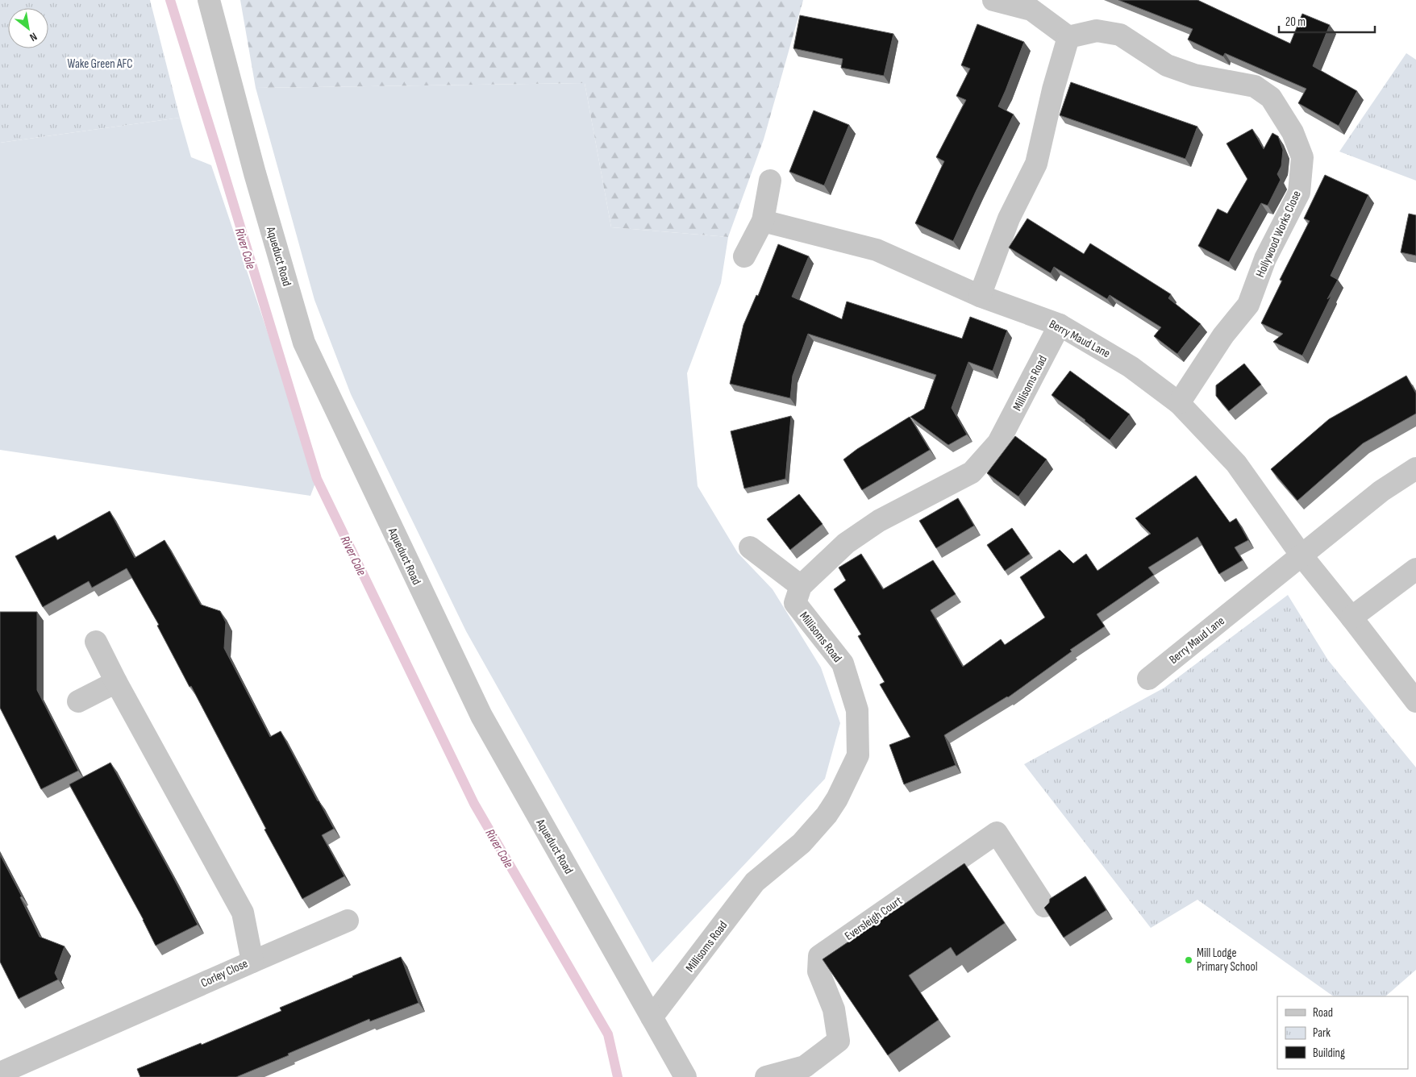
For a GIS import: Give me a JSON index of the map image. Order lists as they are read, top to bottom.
{
  "streets": {
    "street": [
      "Hollywood Works Close",
      "Aqueduct Road",
      "Berry Maud Lane",
      "Millisoms Road",
      "Eversleigh Court",
      "Corley Close"
    ]
  },
  "crossings": [
    ["Hollywood Works Close", "Berry Maud Lane"],
    ["Aqueduct Road", "Millisoms Road"],
    ["Berry Maud Lane", "Millisoms Road"]
  ],
  "water": ["River Cole"],
  "parks": ["Wake Green AFC"],
  "places": ["Mill Lodge Primary School"],
  "legend": ["Road", "Park", "Building"],
  "scale_bar": "20 m",
  "north": "bottom right"
}
